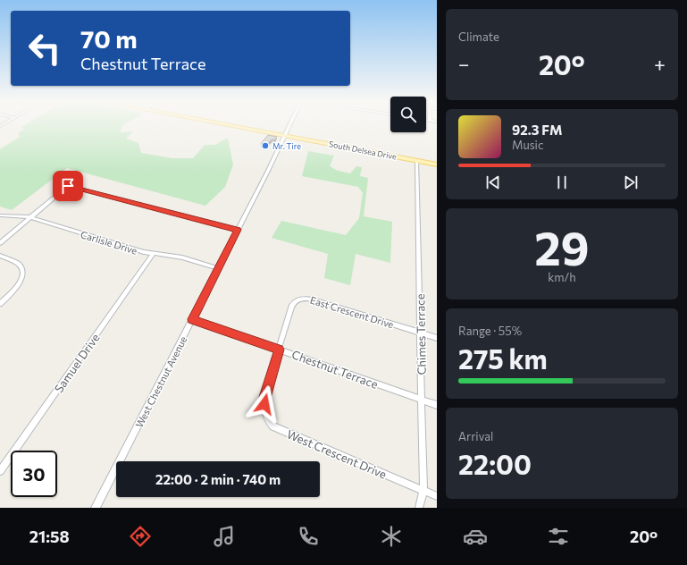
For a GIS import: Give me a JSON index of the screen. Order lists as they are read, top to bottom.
{
  "streets": {
    "main road": ["South Delsea Drive"],
    "street": [
      "Carlisle Drive",
      "East Crescent Drive",
      "Chimes Terrace",
      "Samuel Drive",
      "Chestnut Terrace",
      "West Chestnut Avenue",
      "West Crescent Drive"
    ]
  },
  "crossings": [
    ["South Delsea Drive", "Chimes Terrace"],
    ["South Delsea Drive", "West Chestnut Avenue"],
    ["Carlisle Drive", "Samuel Drive"],
    ["Carlisle Drive", "West Chestnut Avenue"],
    ["East Crescent Drive", "Chimes Terrace"],
    ["East Crescent Drive", "Chestnut Terrace"],
    ["East Crescent Drive", "West Crescent Drive"],
    ["Chimes Terrace", "Chestnut Terrace"],
    ["Chimes Terrace", "West Crescent Drive"],
    ["Chestnut Terrace", "West Chestnut Avenue"],
    ["Chestnut Terrace", "West Crescent Drive"]
  ],
  "places": ["Mr. Tire"],
  "page": {
    "tile": [
      "Climate",
      ["29", "km/h"],
      ["Range · 55%", "275 km"],
      ["Arrival", "22:00"]
    ],
    "turn": ["70 m", "Chestnut Terrace"],
    "heat": ["−", "20°", "+"],
    "song": ["92.3 FM", "Music"],
    "limit": "30",
    "trip": "22:00 · 2 min · 740 m",
    "tabs": ["21:58", "20°"]
  }
}
